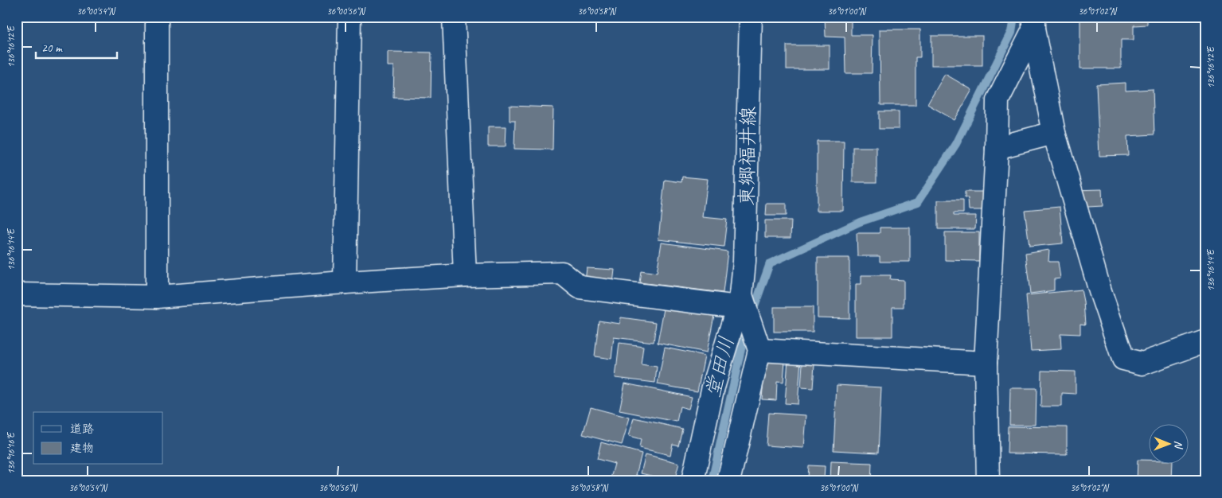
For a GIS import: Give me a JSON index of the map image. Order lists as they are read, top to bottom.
{
  "streets": {
    "street": ["東郷福井線"]
  },
  "water": ["堂田川"],
  "legend": ["道路", "建物"],
  "scale_bar": "20 m",
  "north": "right",
  "coordinates": [
    "36°00'54\"N",
    "36°00'56\"N",
    "36°00'58\"N",
    "36°01'00\"N",
    "36°01'02\"N",
    "136°16'12\"E",
    "136°16'14\"E",
    "136°16'16\"E"
  ]
}
